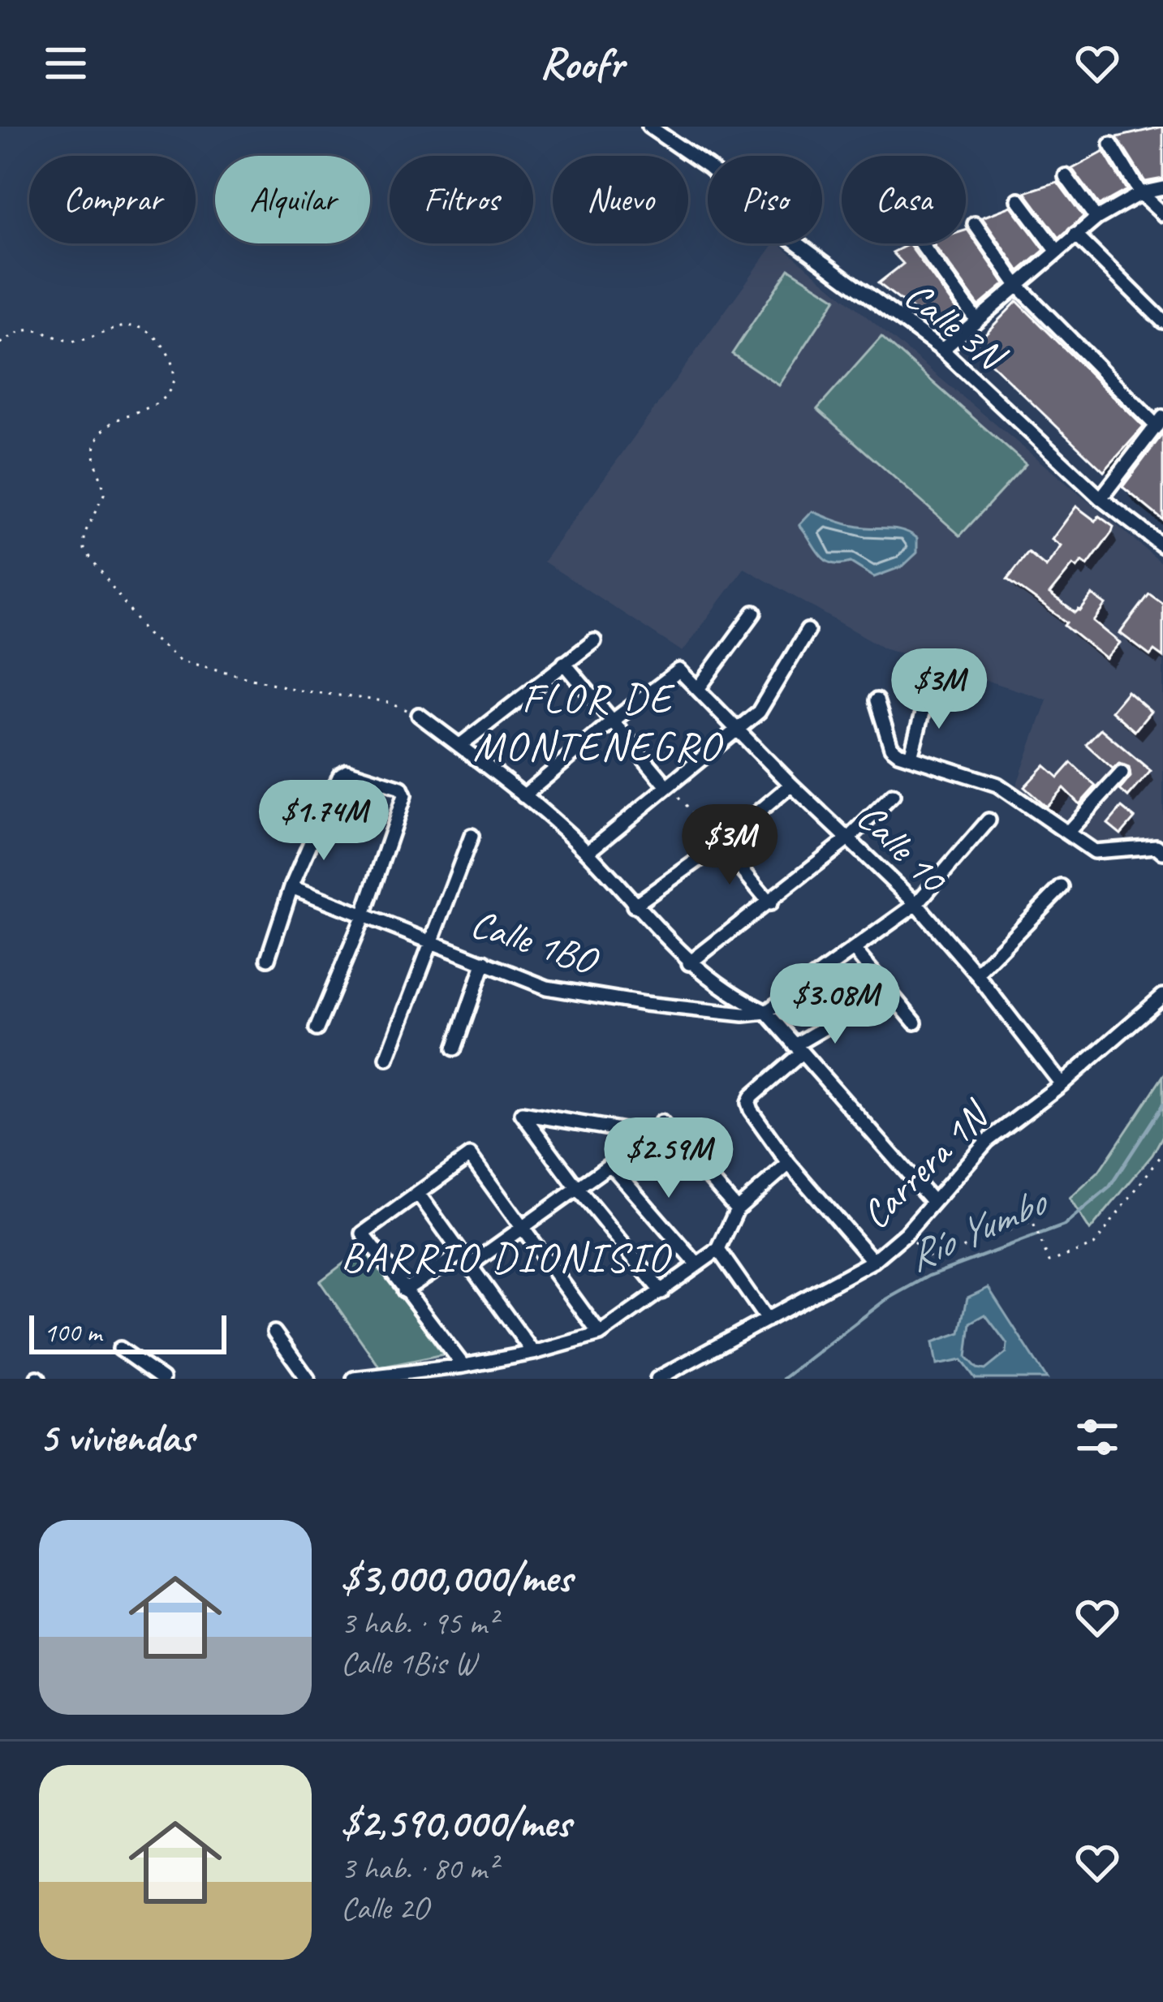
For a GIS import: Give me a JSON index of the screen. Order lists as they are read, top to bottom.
{
  "streets": {
    "street": [
      "Calle 3N",
      "Calle 10",
      "Calle 1BO",
      "Carrera 1N"
    ]
  },
  "crossings": [
    ["Calle 10", "Carrera 1N"]
  ],
  "districts": ["FLOR DE MONTENEGRO", "BARRIO DIONISIO"],
  "water": ["Río Yumbo"],
  "scale_bar": "100 m",
  "page": {
    "header": "Roofr",
    "chip": [
      "Comprar",
      "Alquilar",
      "Filtros",
      "Nuevo",
      "Piso",
      "Casa"
    ],
    "price": [
      "$3M",
      "$1.74M",
      "$3M",
      "$3.08M",
      "$2.59M"
    ],
    "scale": "100 m",
    "heading": "5 viviendas",
    "list": [
      {
        "name": "$3,000,000/mes",
        "note": "3 hab. · 95 m² · Calle 1Bis W"
      },
      {
        "name": "$2,590,000/mes",
        "note": "3 hab. · 80 m² · Calle 2O"
      }
    ]
  }
}
